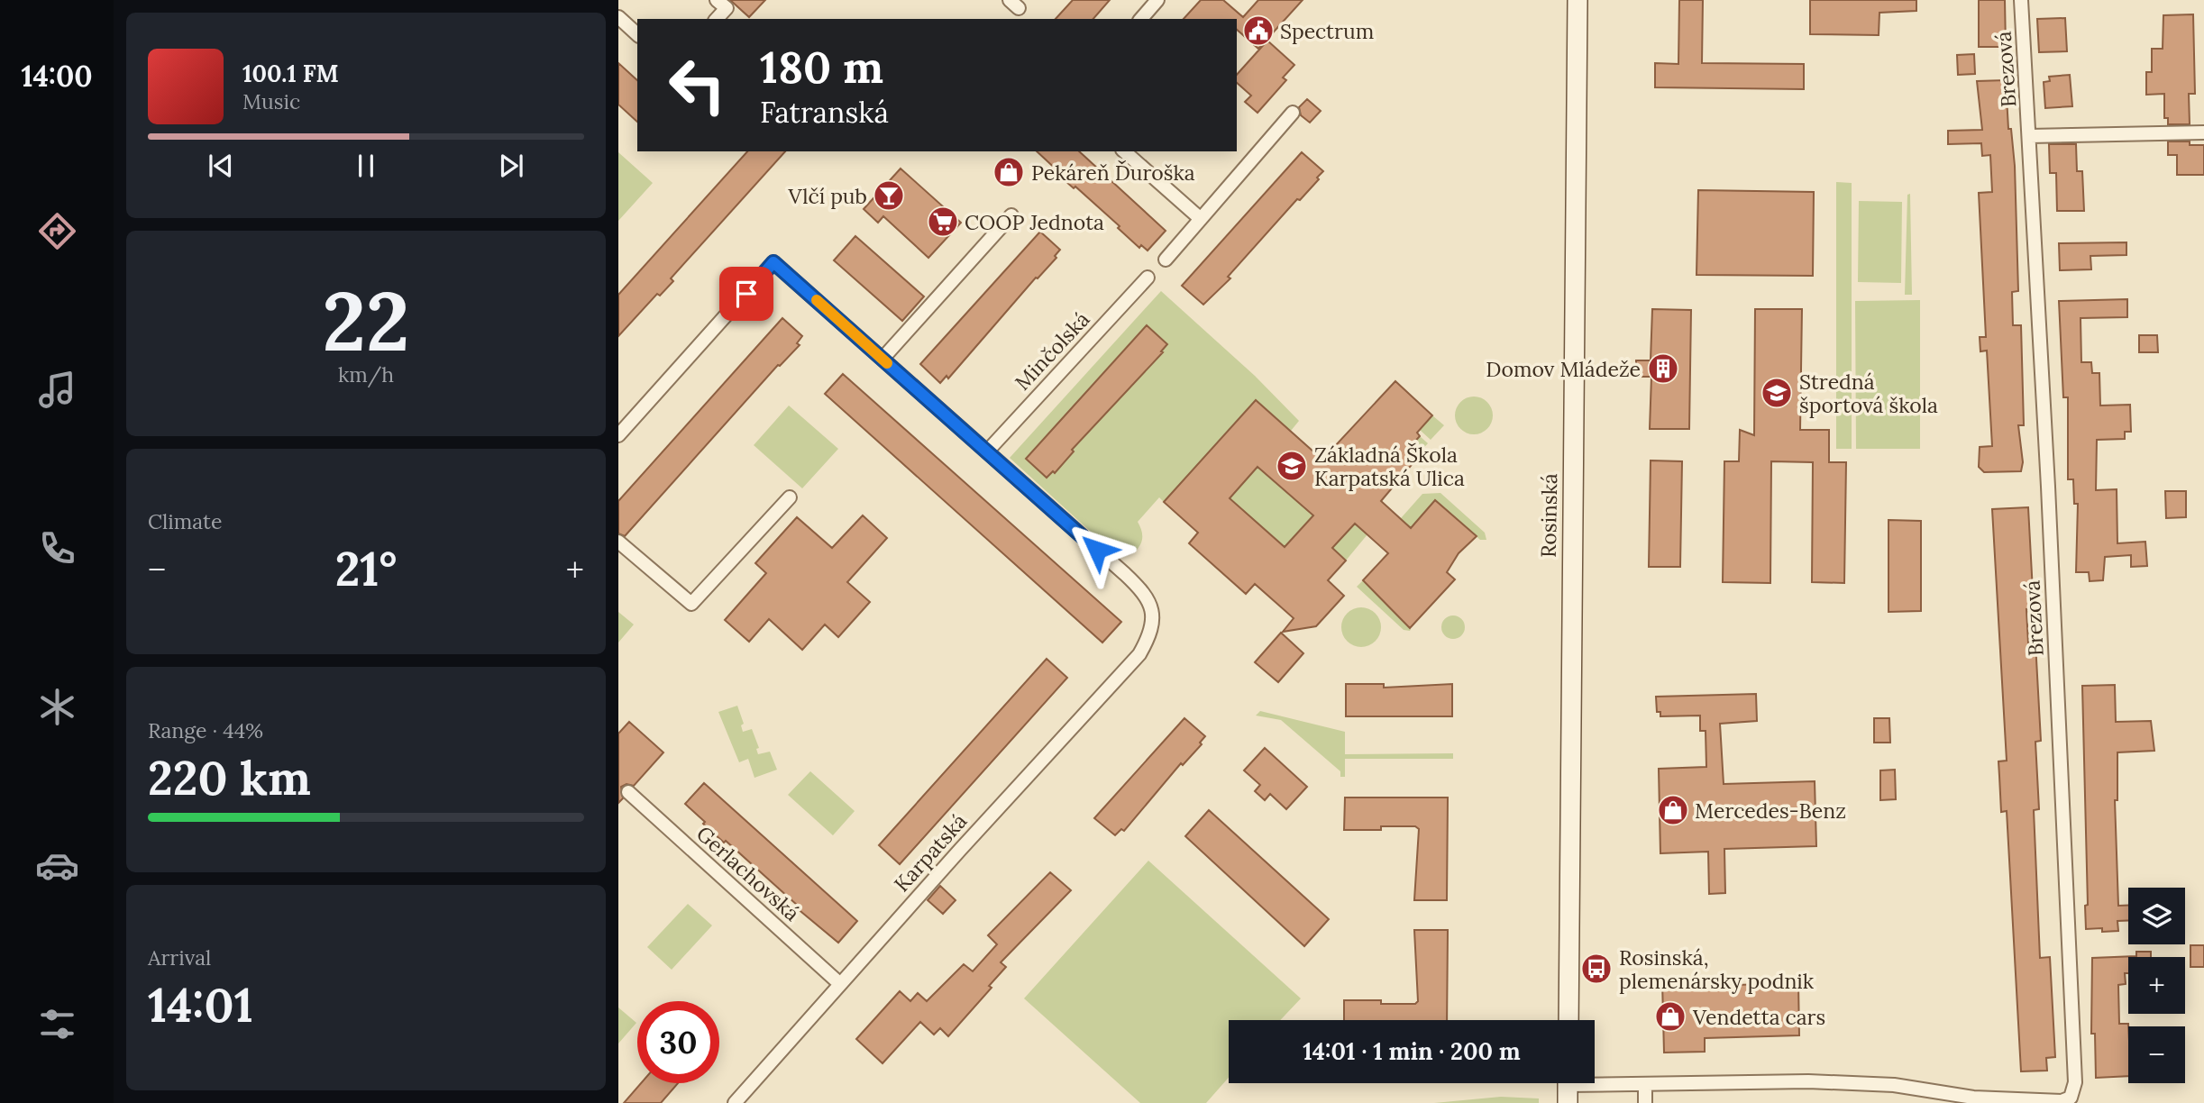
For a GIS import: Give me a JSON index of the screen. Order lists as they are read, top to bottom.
{
  "streets": {
    "street": [
      "Brezová",
      "Minčolská",
      "Rosinská",
      "Karpatská",
      "Gerlachovská"
    ]
  },
  "crossings": [
    ["Minčolská", "Karpatská"],
    ["Karpatská", "Gerlachovská"]
  ],
  "places": {
    "public building": ["Spectrum"],
    "shop": ["Pekáreň Ďuroška", "Mercedes-Benz", "Vendetta cars"],
    "bar": ["Vlčí pub"],
    "supermarket": ["COOP Jednota"],
    "building": ["Domov Mládeže"],
    "school or university": ["Stredná športová škola", "Základná Škola Karpatská Ulica"],
    "bus stop": ["Rosinská, plemenársky podnik"]
  },
  "page": {
    "tabs": "14:00",
    "turn": ["180 m", "Fatranská"],
    "song": ["100.1 FM", "Music"],
    "tile": [
      ["22", "km/h"],
      "Climate",
      ["Range · 44%", "220 km"],
      ["Arrival", "14:01"]
    ],
    "heat": ["−", "21°", "+"],
    "map_buttons": ["+", "−"],
    "limit": "30",
    "trip": "14:01 · 1 min · 200 m"
  }
}
